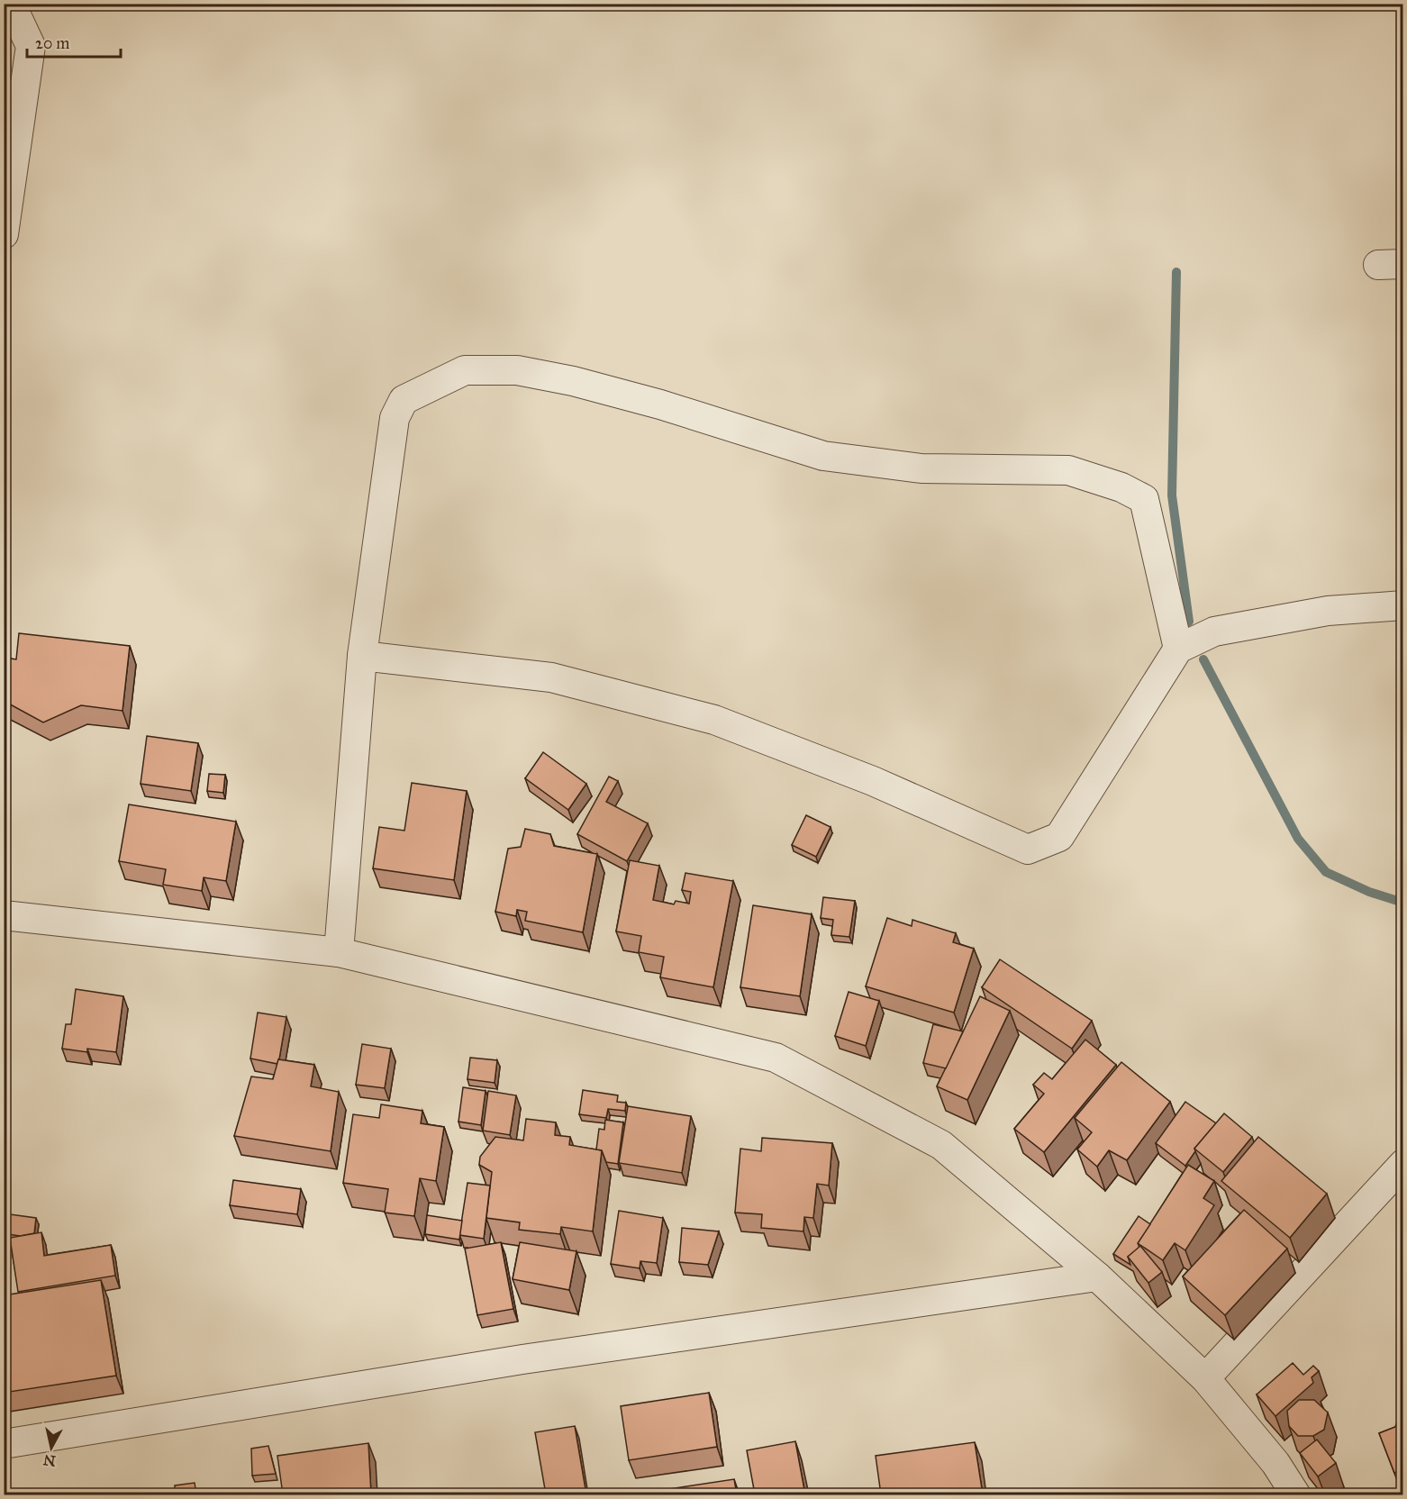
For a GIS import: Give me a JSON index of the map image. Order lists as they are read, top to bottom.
{
  "scale_bar": "20 m",
  "north": "bottom"
}
